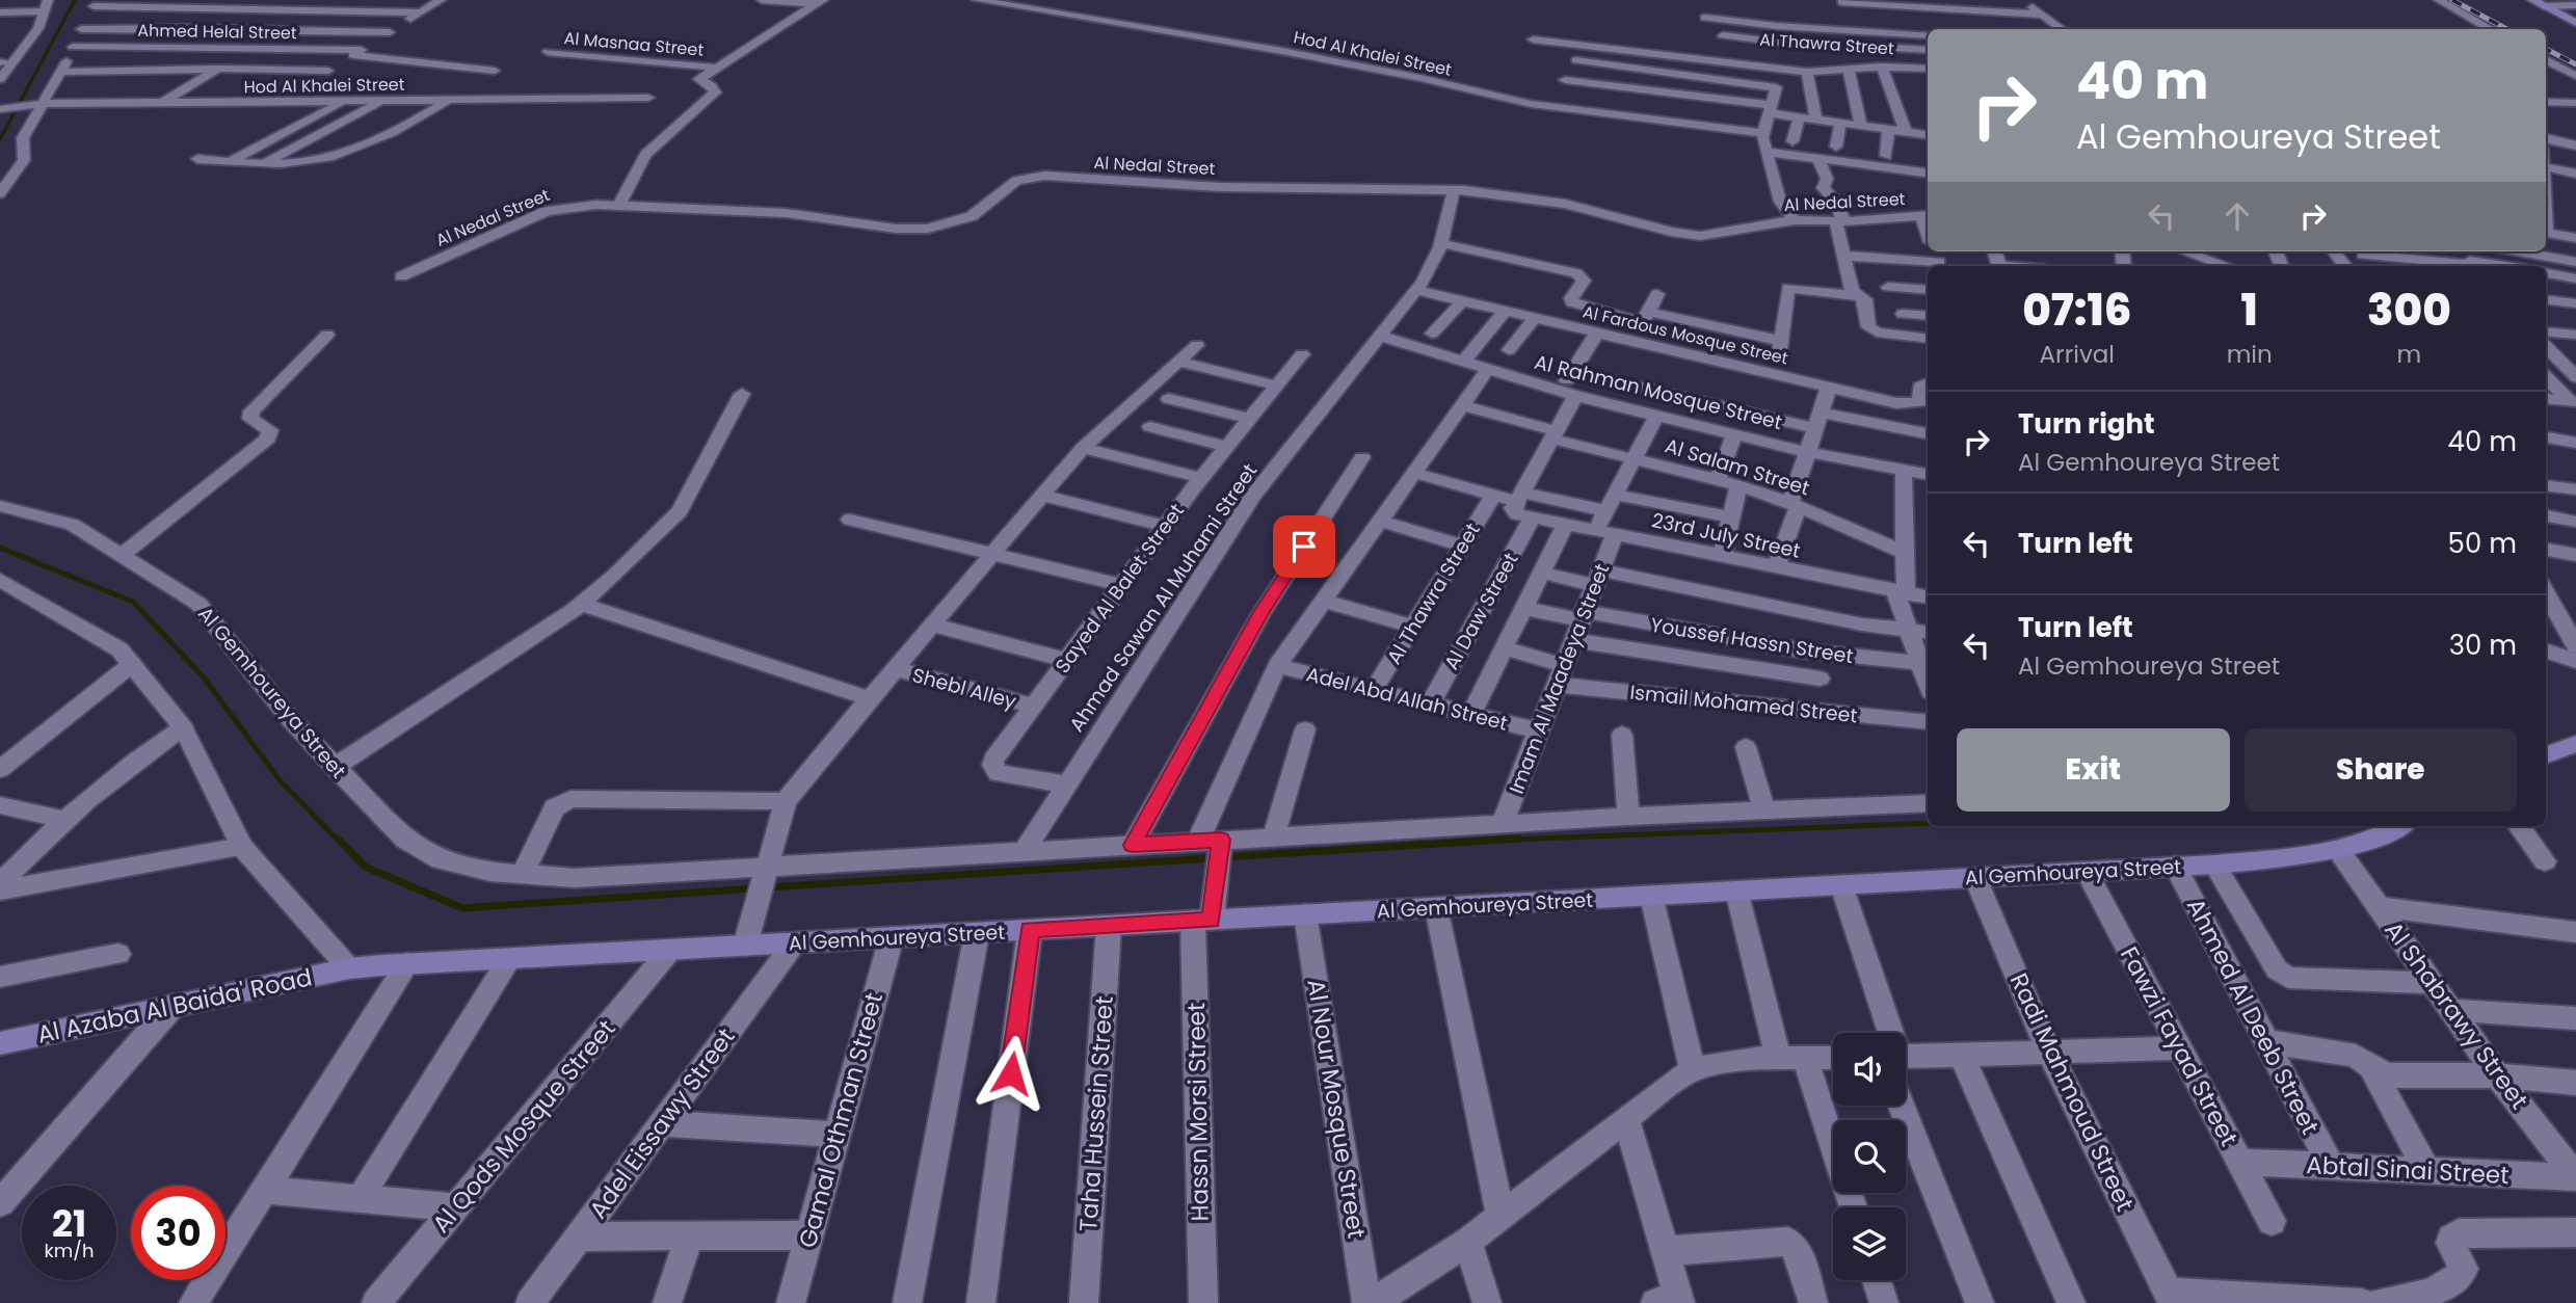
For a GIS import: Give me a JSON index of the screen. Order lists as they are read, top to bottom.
{
  "streets": {
    "main road": ["Al Gemhoureya Street", "Al Azaba Al Baida' Road"],
    "street": [
      "Ahmed Helal Street",
      "Al Masnaa Street",
      "Al Thawra Street",
      "Hod Al Khalei Street",
      "Al Nedal Street",
      "Al Fardous Mosque Street",
      "Al Rahman Mosque Street",
      "Al Salam Street",
      "23rd July Street",
      "Sayed Al Balet Street",
      "Ahmad Sawan Al Muhami Street",
      "Al Daw Street",
      "Youssef Hassn Street",
      "Imam Al Maadeya Street",
      "Shebl Alley",
      "Adel Abd Allah Street",
      "Ismail Mohamed Street",
      "Al Shabrawy Street",
      "Ahmed Al Deeb Street",
      "Fawzi Fayad Street",
      "Radi Mahmoud Street",
      "Al Nour Mosque Street",
      "Hassn Morsi Street",
      "Taha Hussein Street",
      "Gamal Othman Street",
      "Adel Eissawy Street",
      "Al Qods Mosque Street",
      "Abtal Sinai Street"
    ]
  },
  "crossings": [
    ["Al Thawra Street", "Adel Abd Allah Street"],
    ["Al Nedal Street", "Ahmad Sawan Al Muhami Street"],
    ["Al Fardous Mosque Street", "Ahmad Sawan Al Muhami Street"],
    ["Al Fardous Mosque Street", "Al Daw Street"],
    ["Al Rahman Mosque Street", "Ahmad Sawan Al Muhami Street"],
    ["Al Rahman Mosque Street", "Al Daw Street"],
    ["Al Rahman Mosque Street", "Imam Al Maadeya Street"],
    ["Al Rahman Mosque Street", "Hassn Morsi Street"],
    ["Al Salam Street", "Al Daw Street"],
    ["Al Salam Street", "Imam Al Maadeya Street"],
    ["23rd July Street", "Al Daw Street"],
    ["23rd July Street", "Imam Al Maadeya Street"],
    ["Sayed Al Balet Street", "Ahmad Sawan Al Muhami Street"],
    ["Sayed Al Balet Street", "Shebl Alley"],
    ["Ahmad Sawan Al Muhami Street", "Al Gemhoureya Street"],
    ["Al Daw Street", "Adel Abd Allah Street"],
    ["Youssef Hassn Street", "Imam Al Maadeya Street"],
    ["Imam Al Maadeya Street", "Al Gemhoureya Street"],
    ["Imam Al Maadeya Street", "Adel Abd Allah Street"],
    ["Imam Al Maadeya Street", "Ismail Mohamed Street"],
    ["Al Gemhoureya Street", "Al Azaba Al Baida' Road"],
    ["Al Gemhoureya Street", "Al Shabrawy Street"],
    ["Al Gemhoureya Street", "Ahmed Al Deeb Street"],
    ["Al Gemhoureya Street", "Fawzi Fayad Street"],
    ["Al Gemhoureya Street", "Radi Mahmoud Street"],
    ["Al Gemhoureya Street", "Al Nour Mosque Street"],
    ["Al Gemhoureya Street", "Hassn Morsi Street"],
    ["Al Gemhoureya Street", "Taha Hussein Street"],
    ["Al Gemhoureya Street", "Gamal Othman Street"],
    ["Al Gemhoureya Street", "Adel Eissawy Street"],
    ["Al Gemhoureya Street", "Al Qods Mosque Street"],
    ["Adel Abd Allah Street", "Hassn Morsi Street"],
    ["Al Shabrawy Street", "Abtal Sinai Street"],
    ["Ahmed Al Deeb Street", "Abtal Sinai Street"],
    ["Fawzi Fayad Street", "Abtal Sinai Street"]
  ],
  "page": {
    "turn": ["40 m", "Al Gemhoureya Street"],
    "eta": [
      "07:16",
      "Arrival",
      "1",
      "min",
      "300",
      "m"
    ],
    "list": [
      {
        "name": "Turn right",
        "note": "Al Gemhoureya Street",
        "value": "40 m"
      },
      {
        "name": "Turn left",
        "value": "50 m"
      },
      {
        "name": "Turn left",
        "note": "Al Gemhoureya Street",
        "value": "30 m"
      }
    ],
    "buttons": ["Exit", "Share"],
    "speed": "21 km/h",
    "limit": "30"
  }
}
